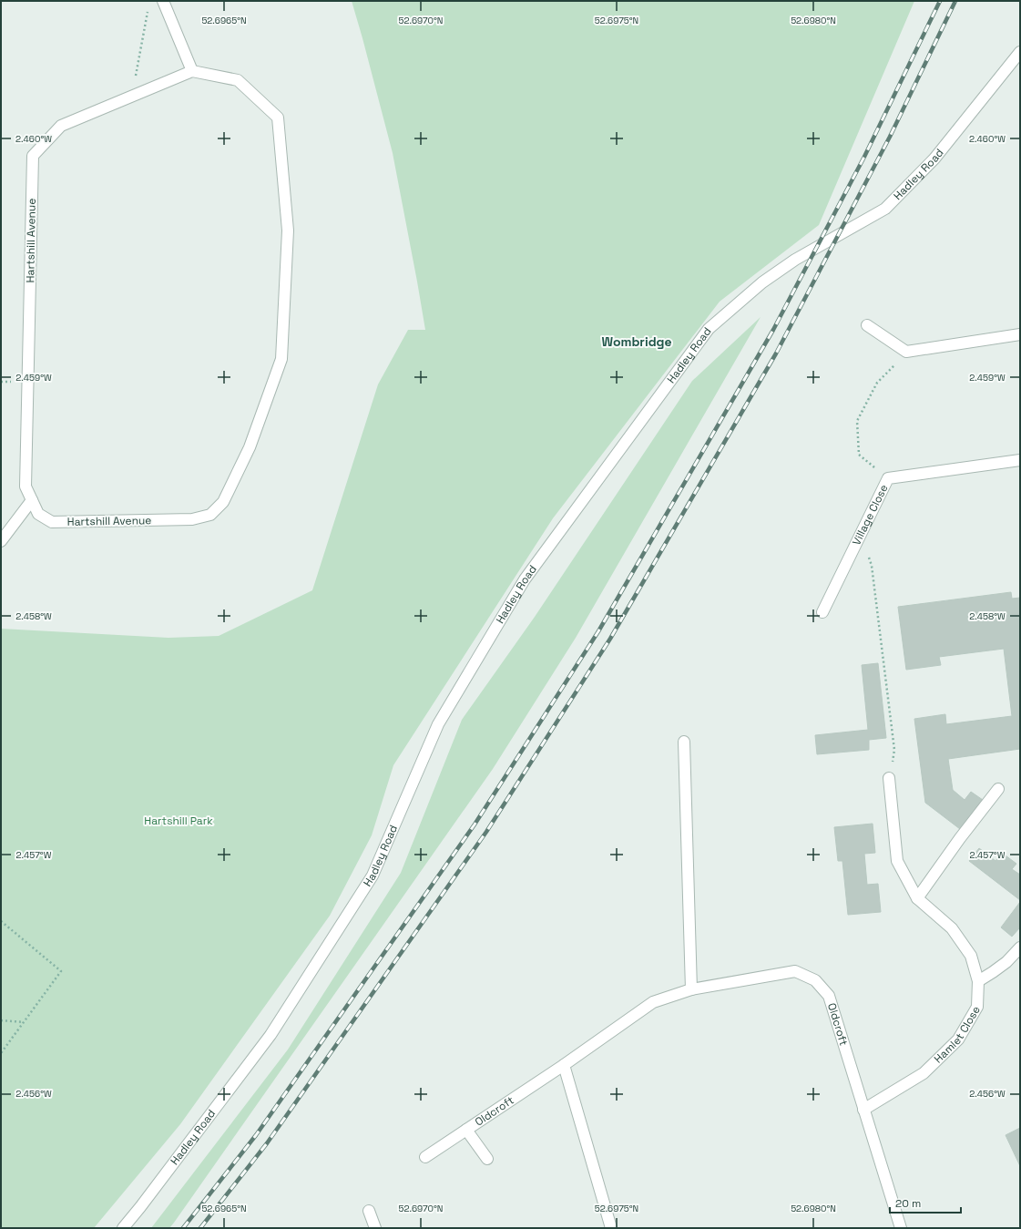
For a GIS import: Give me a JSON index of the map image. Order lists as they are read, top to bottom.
{
  "streets": {
    "street": [
      "Hadley Road",
      "Hartshill Avenue",
      "Village Close",
      "Oldcroft",
      "Hamlet Close"
    ]
  },
  "crossings": [
    ["Oldcroft", "Hamlet Close"]
  ],
  "districts": ["Wombridge"],
  "parks": ["Hartshill Park"],
  "scale_bar": "20 m",
  "coordinates": [
    "52.6965°N",
    "52.6970°N",
    "52.6975°N",
    "52.6980°N",
    "2.460°W",
    "2.459°W",
    "2.458°W",
    "2.457°W",
    "2.456°W"
  ]
}
